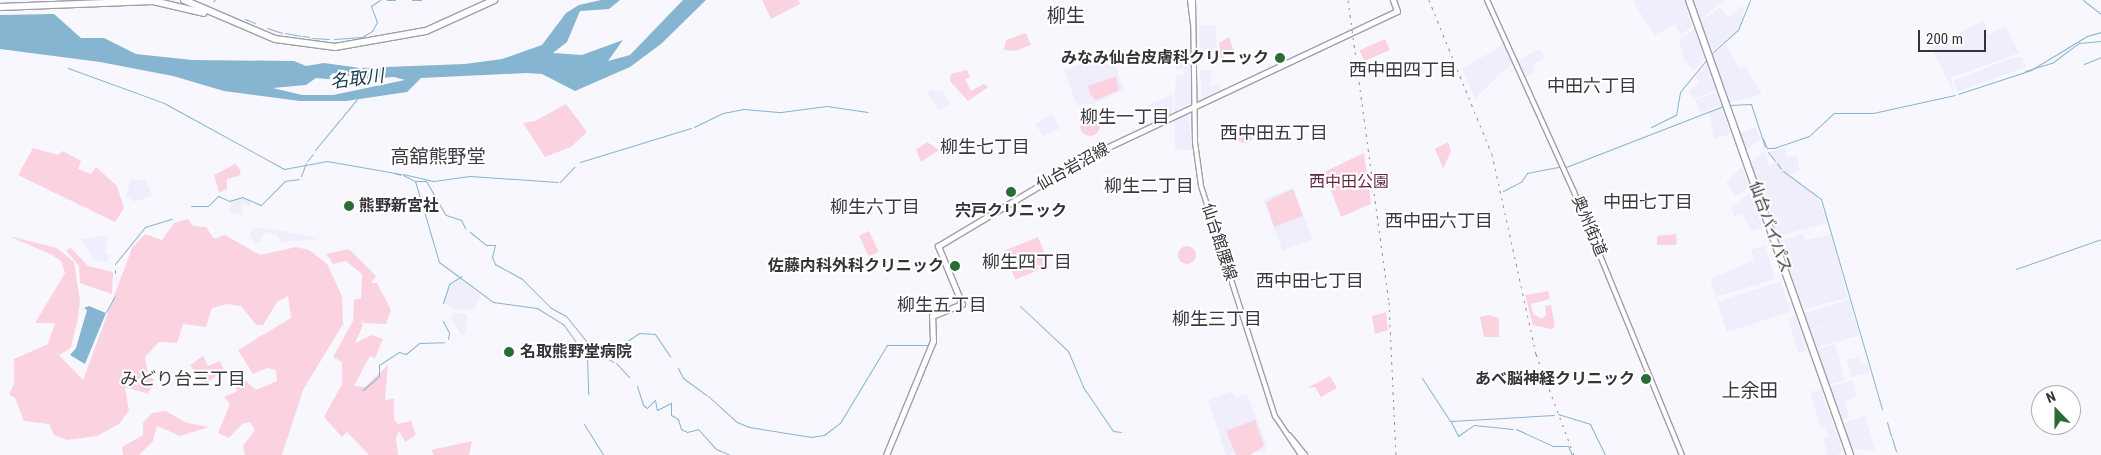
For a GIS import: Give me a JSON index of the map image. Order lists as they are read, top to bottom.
{
  "streets": {
    "highway": ["仙台バイパス"],
    "main road": ["仙台岩沼線", "奥州街道", "仙台館腰線"]
  },
  "crossings": [
    ["仙台岩沼線", "仙台館腰線"]
  ],
  "districts": [
    "柳生",
    "西中田四丁目",
    "中田六丁目",
    "柳生一丁目",
    "西中田五丁目",
    "柳生七丁目",
    "高舘熊野堂",
    "柳生二丁目",
    "中田七丁目",
    "柳生六丁目",
    "西中田六丁目",
    "柳生四丁目",
    "西中田七丁目",
    "柳生五丁目",
    "柳生三丁目",
    "みどり台三丁目",
    "上余田"
  ],
  "water": ["名取川"],
  "parks": ["西中田公園"],
  "places": [
    "みなみ仙台皮膚科クリニック",
    "宍戸クリニック",
    "熊野新宮社",
    "佐藤内科外科クリニック",
    "名取熊野堂病院",
    "あべ脳神経クリニック"
  ],
  "scale_bar": "200 m",
  "north": "top"
}
